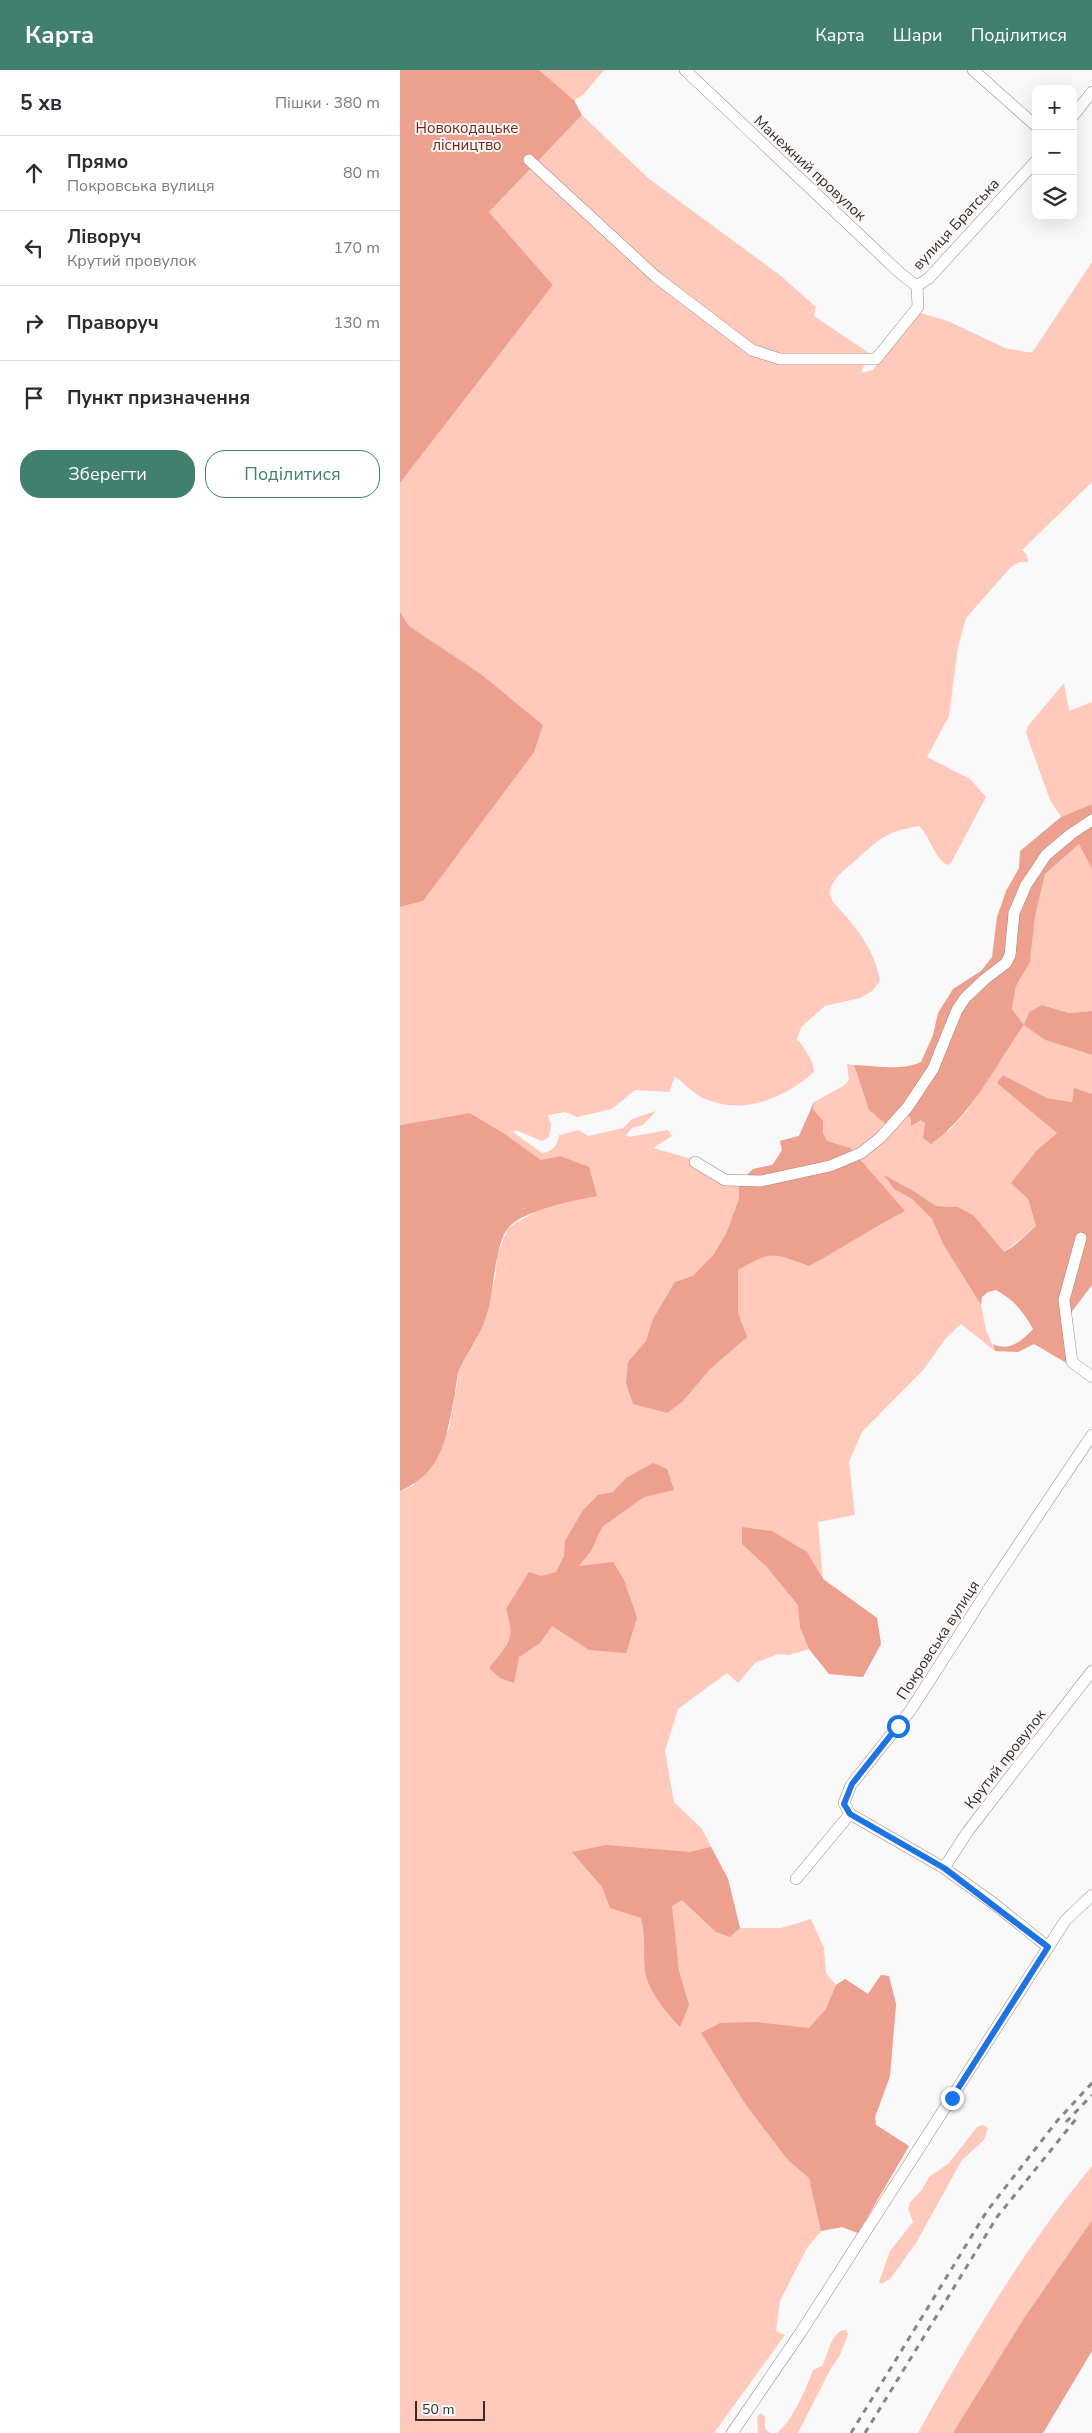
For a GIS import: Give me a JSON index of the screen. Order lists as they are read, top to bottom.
{
  "streets": {
    "street": [
      "Манежний провулок",
      "вулиця Братська",
      "Покровська вулиця",
      "Крутий провулок"
    ]
  },
  "crossings": [
    ["Манежний провулок", "вулиця Братська"]
  ],
  "parks": ["Новокодацьке лісництво"],
  "scale_bar": "50 m",
  "page": {
    "header": "Карта",
    "nav": ["Карта", "Шари", "Поділитися"],
    "heading": ["5 хв", "Пішки · 380 m"],
    "map_buttons": ["+", "−"],
    "list": [
      ["Прямо", "Покровська вулиця", "80 m"],
      ["Ліворуч", "Крутий провулок", "170 m"],
      ["Праворуч", "130 m"],
      "Пункт призначення"
    ],
    "buttons": ["Зберегти", "Поділитися"],
    "scale": "50 m"
  }
}
